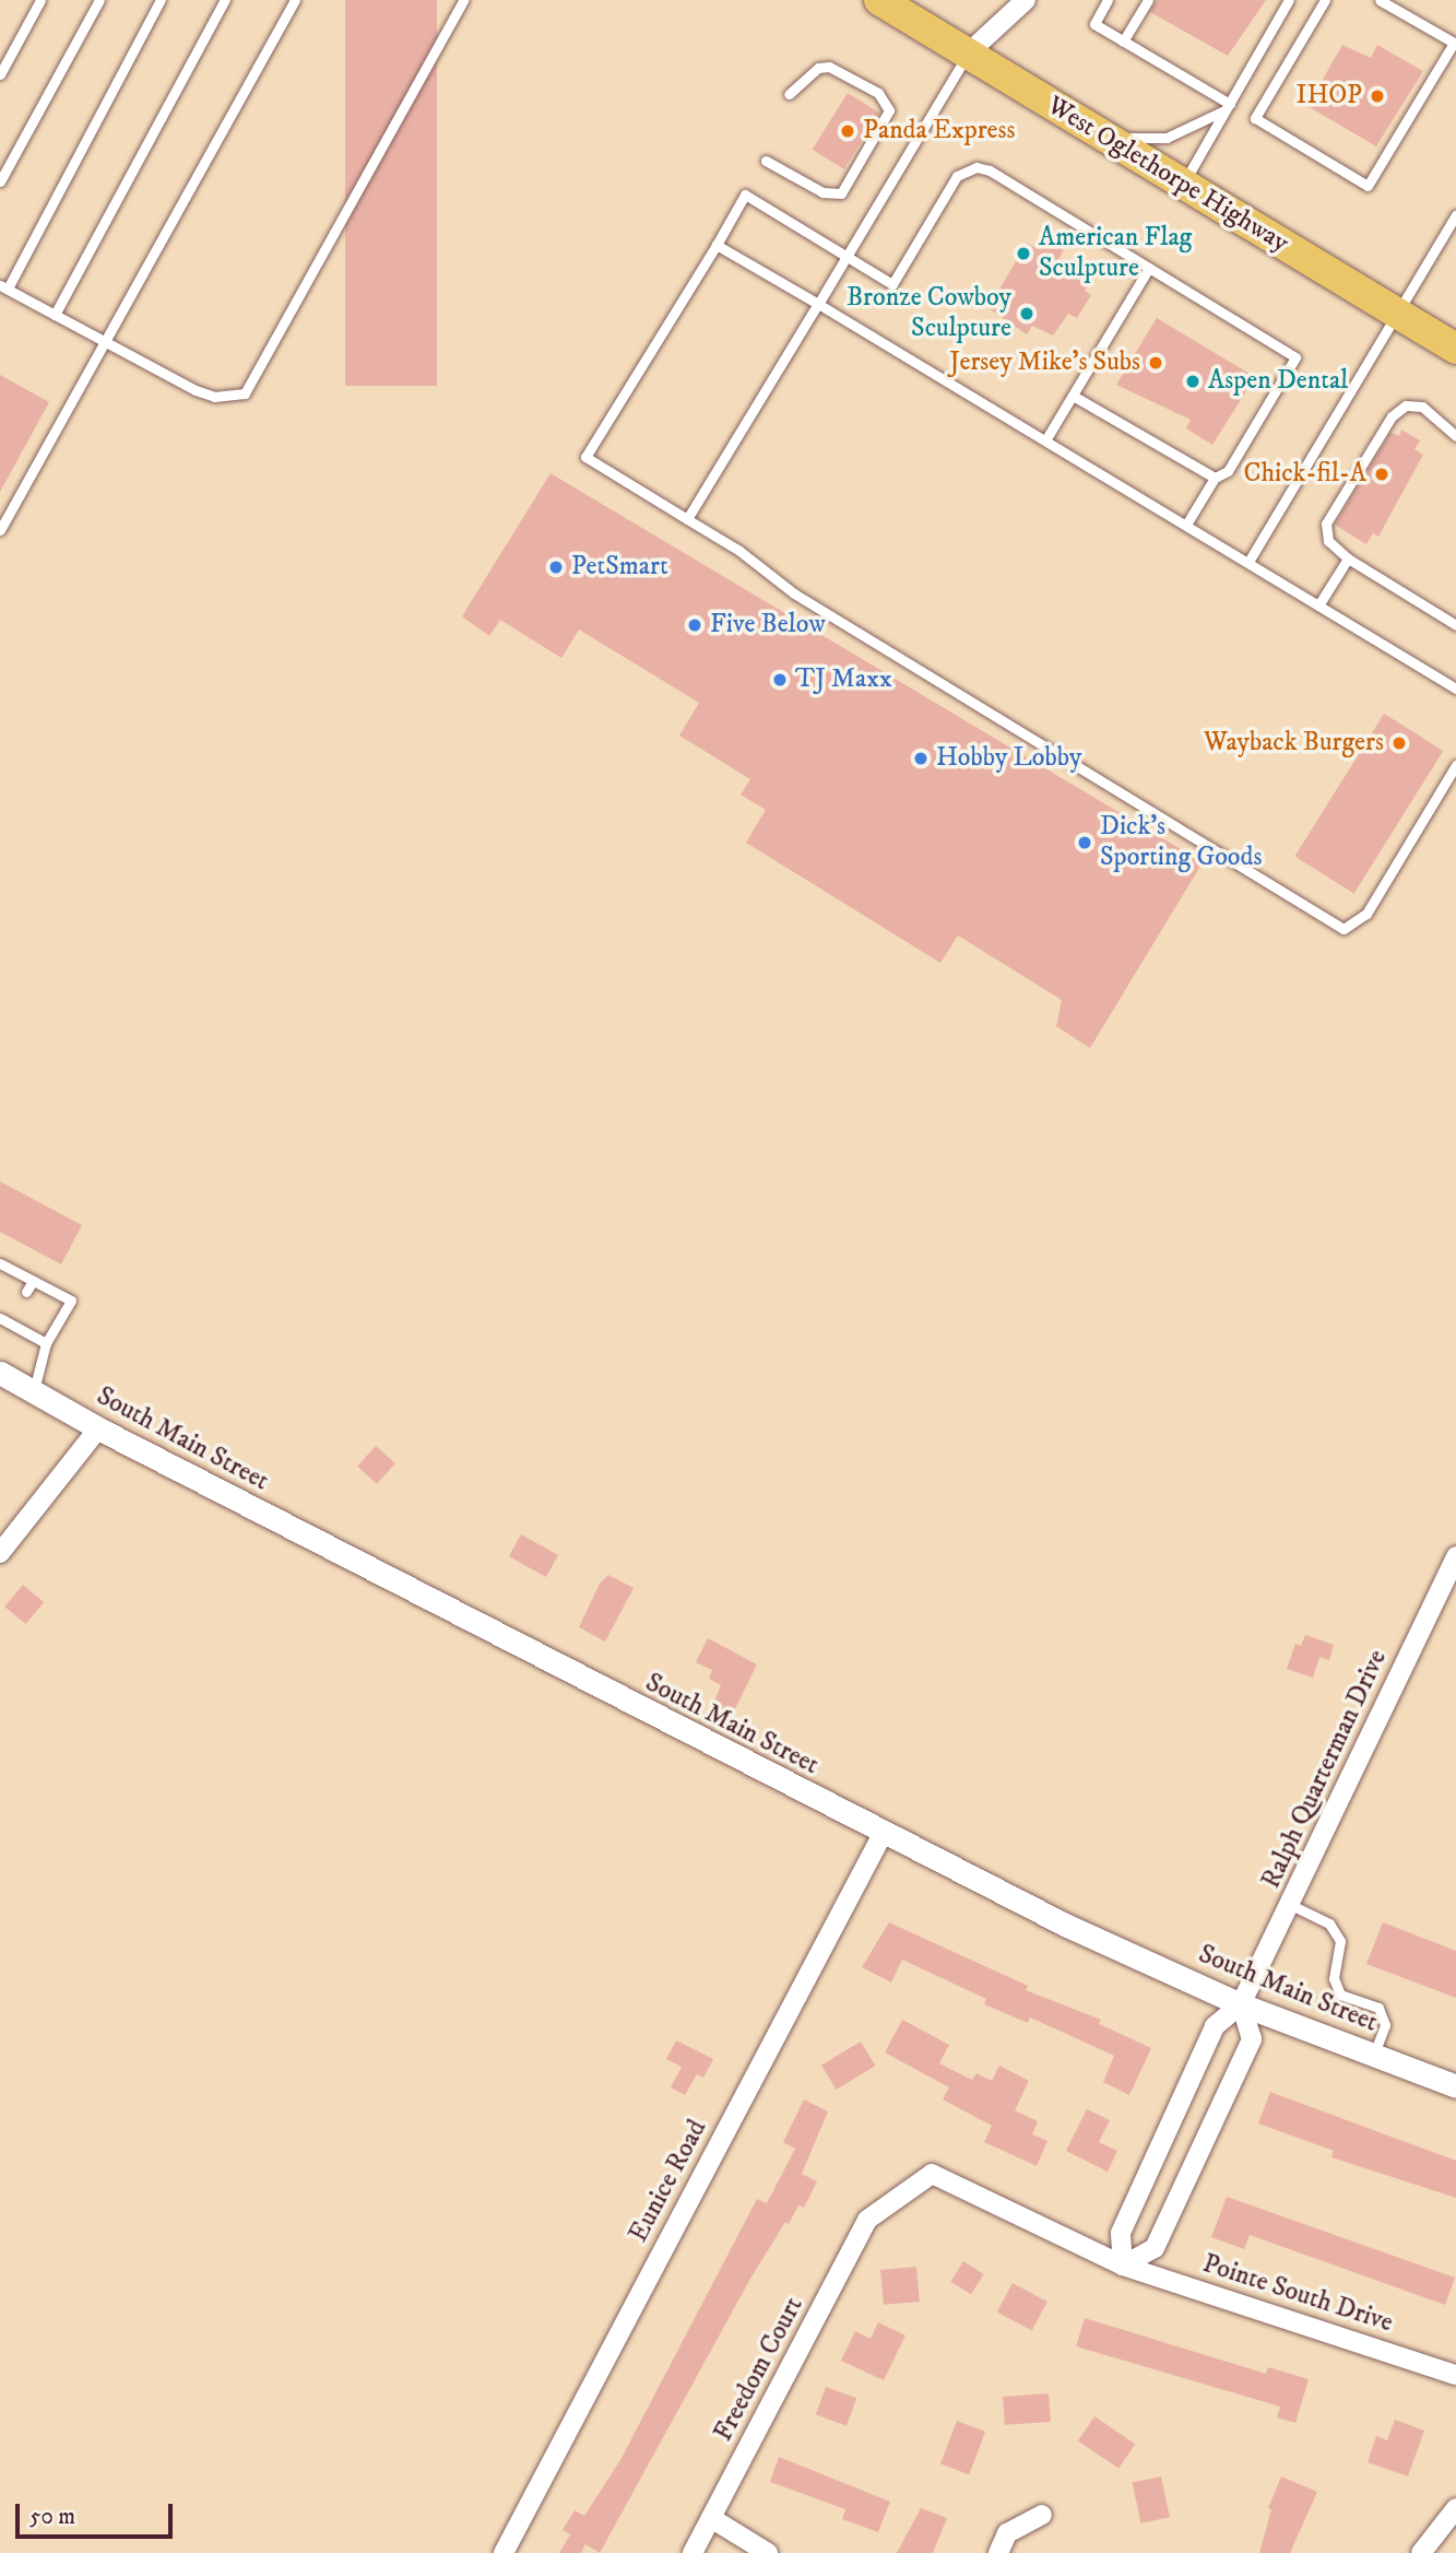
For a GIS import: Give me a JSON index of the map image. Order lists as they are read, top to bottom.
{
  "streets": {
    "highway": ["West Oglethorpe Highway"],
    "street": [
      "South Main Street",
      "Ralph Quarterman Drive",
      "Eunice Road",
      "Pointe South Drive",
      "Freedom Court"
    ]
  },
  "crossings": [
    ["South Main Street", "Ralph Quarterman Drive"],
    ["South Main Street", "Eunice Road"],
    ["Ralph Quarterman Drive", "Pointe South Drive"],
    ["Ralph Quarterman Drive", "Freedom Court"],
    ["Pointe South Drive", "Freedom Court"]
  ],
  "places": [
    "IHOP",
    "Panda Express",
    "American Flag Sculpture",
    "Bronze Cowboy Sculpture",
    "Jersey Mike's Subs",
    "Aspen Dental",
    "Chick-fil-A",
    "PetSmart",
    "Five Below",
    "TJ Maxx",
    "Wayback Burgers",
    "Hobby Lobby",
    "Dick's Sporting Goods"
  ],
  "scale_bar": "50 m"
}
